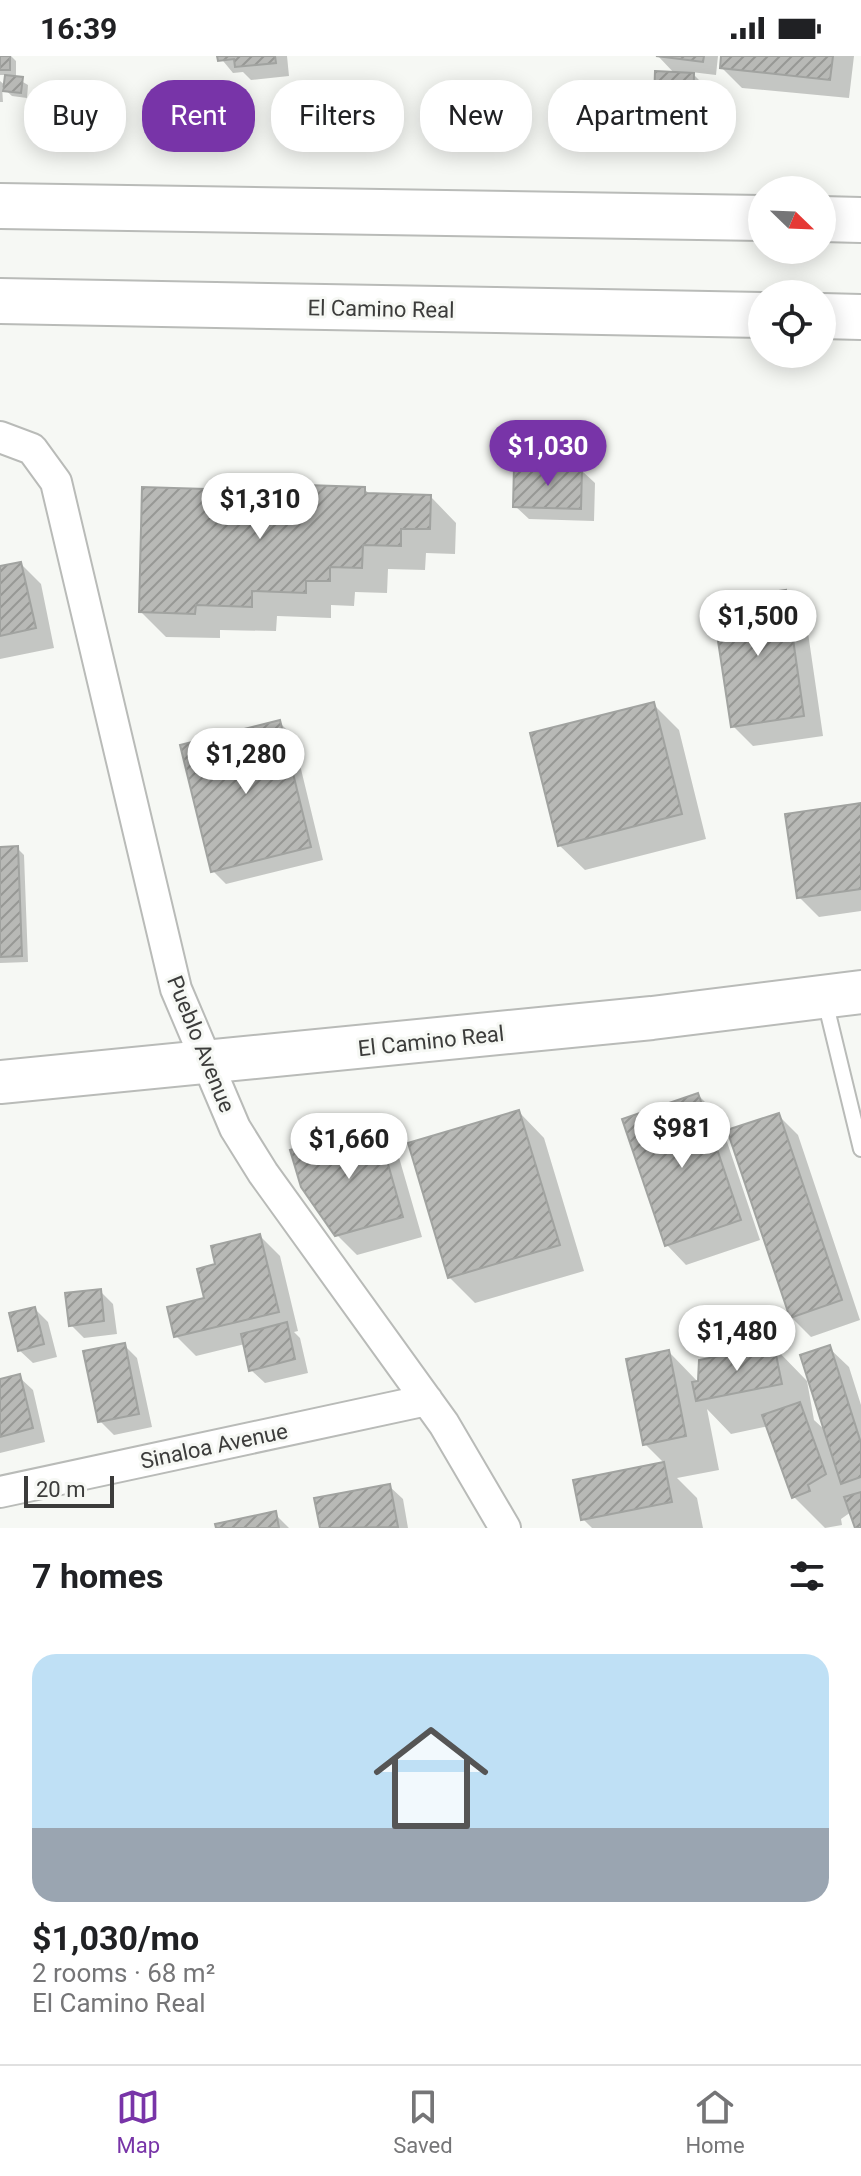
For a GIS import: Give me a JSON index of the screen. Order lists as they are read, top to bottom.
{
  "streets": {
    "highway": ["El Camino Real"],
    "street": ["Pueblo Avenue", "Sinaloa Avenue"]
  },
  "crossings": [
    ["El Camino Real", "Pueblo Avenue"],
    ["Pueblo Avenue", "Sinaloa Avenue"]
  ],
  "scale_bar": "20 m",
  "north": "bottom right",
  "page": {
    "status": "16:39",
    "chip": [
      "Buy",
      "Rent",
      "Filters",
      "New",
      "Apartment"
    ],
    "price": [
      "$1,030",
      "$1,310",
      "$1,500",
      "$1,280",
      "$981",
      "$1,660",
      "$1,480"
    ],
    "scale": "20 m",
    "heading": "7 homes",
    "list": [
      {
        "name": "$1,030/mo",
        "note": "2 rooms · 68 m² · El Camino Real"
      }
    ],
    "tabs": ["Map", "Saved", "Home"]
  }
}
